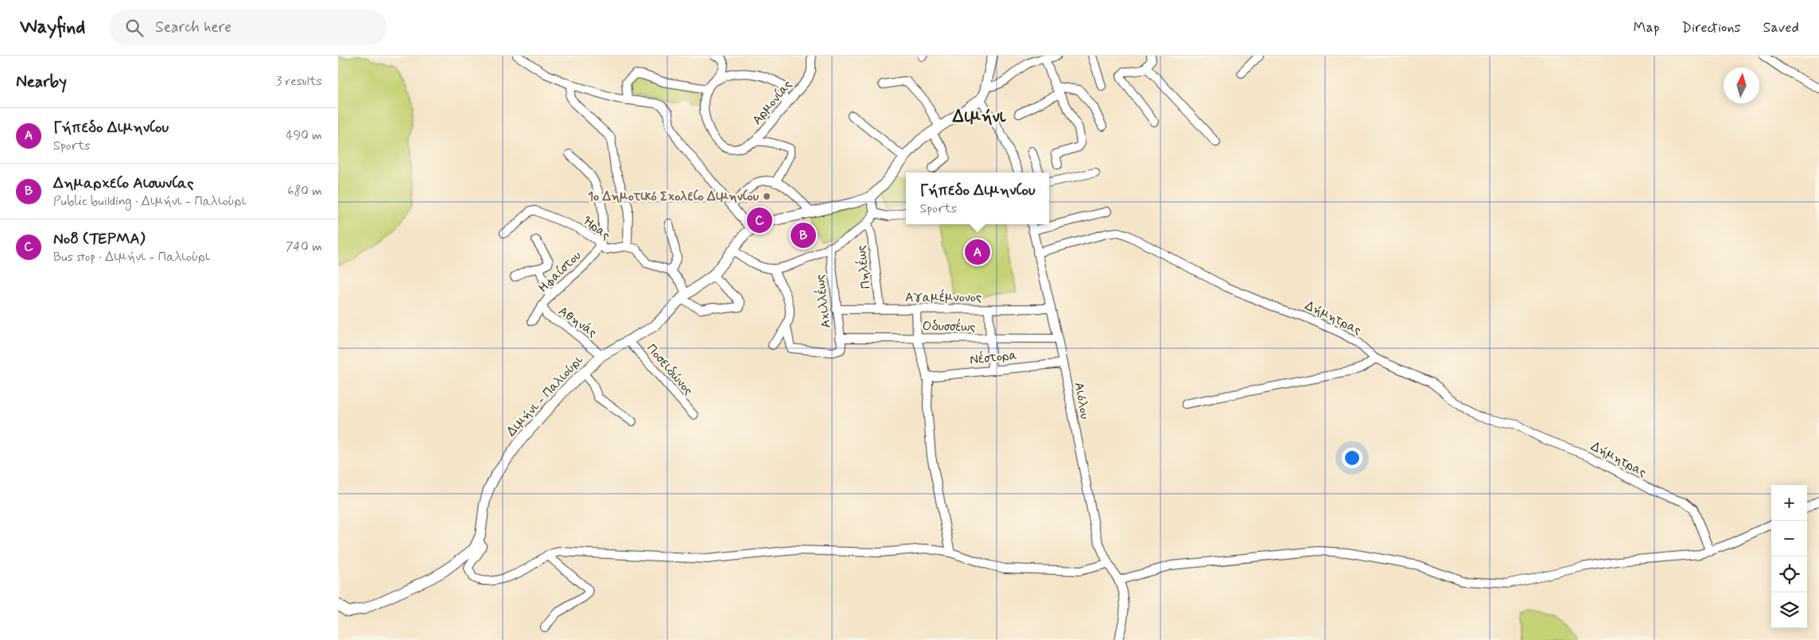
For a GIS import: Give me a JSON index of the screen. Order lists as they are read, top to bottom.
{
  "streets": {
    "main road": ["Διμήνι - Παλιούρι"],
    "street": [
      "Αρμονίας",
      "Ήρας",
      "Πηλέως",
      "Ηφαίστου",
      "Αγαμέμνονος",
      "Αχιλλέως",
      "Δήμητρας",
      "Αθηνάς",
      "Οδυσσέως",
      "Νέστορα",
      "Ποσειδώνος",
      "Αιόλου"
    ]
  },
  "crossings": [
    ["Ήρας", "Ηφαίστου"],
    ["Πηλέως", "Αγαμέμνονος"],
    ["Ηφαίστου", "Αθηνάς"],
    ["Αγαμέμνονος", "Αχιλλέως"],
    ["Αγαμέμνονος", "Αιόλου"],
    ["Αχιλλέως", "Οδυσσέως"],
    ["Δήμητρας", "Αιόλου"],
    ["Αθηνάς", "Διμήνι - Παλιούρι"],
    ["Οδυσσέως", "Αιόλου"],
    ["Νέστορα", "Αιόλου"],
    ["Ποσειδώνος", "Διμήνι - Παλιούρι"]
  ],
  "districts": ["Διμήνι"],
  "places": ["1ο Δημοτικό Σχολείο Διμηνίου"],
  "north": "top",
  "page": {
    "header": "Wayfind",
    "search": "Search here",
    "nav": ["Map", "Directions", "Saved"],
    "heading": ["Nearby", "3 results"],
    "list": [
      {
        "mark": "A",
        "name": "Γήπεδο Διμηνίου",
        "note": "Sports",
        "value": "490 m"
      },
      {
        "mark": "B",
        "name": "Δημαρχείο Αισωνίας",
        "note": "Public building · Διμήνι - Παλιούρι",
        "value": "680 m"
      },
      {
        "mark": "C",
        "name": "Νο8 (ΤΕΡΜΑ)",
        "note": "Bus stop · Διμήνι - Παλιούρι",
        "value": "740 m"
      }
    ],
    "popup": ["Γήπεδο Διμηνίου", "Sports"],
    "pins": ["C", "B", "A"],
    "map_buttons": ["+", "−"]
  }
}
